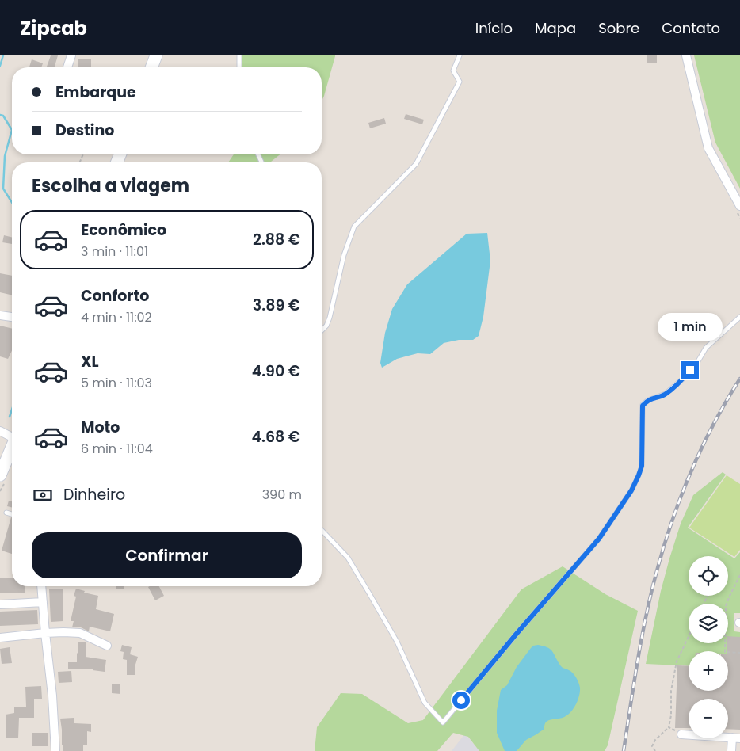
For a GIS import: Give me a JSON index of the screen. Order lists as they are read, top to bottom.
{
  "page": {
    "header": "Zipcab",
    "nav": [
      "Início",
      "Mapa",
      "Sobre",
      "Contato"
    ],
    "banner": ["Embarque", "Destino"],
    "heading": "Escolha a viagem",
    "list": [
      {
        "name": "Econômico",
        "note": "3 min · 11:01",
        "value": "2.88 €"
      },
      {
        "name": "Conforto",
        "note": "4 min · 11:02",
        "value": "3.89 €"
      },
      {
        "name": "XL",
        "note": "5 min · 11:03",
        "value": "4.90 €"
      },
      {
        "name": "Moto",
        "note": "6 min · 11:04",
        "value": "4.68 €"
      }
    ],
    "bubble": "1 min",
    "pay": ["Dinheiro", "390 m"],
    "buttons": "Confirmar",
    "map_buttons": ["+", "−"]
  }
}
